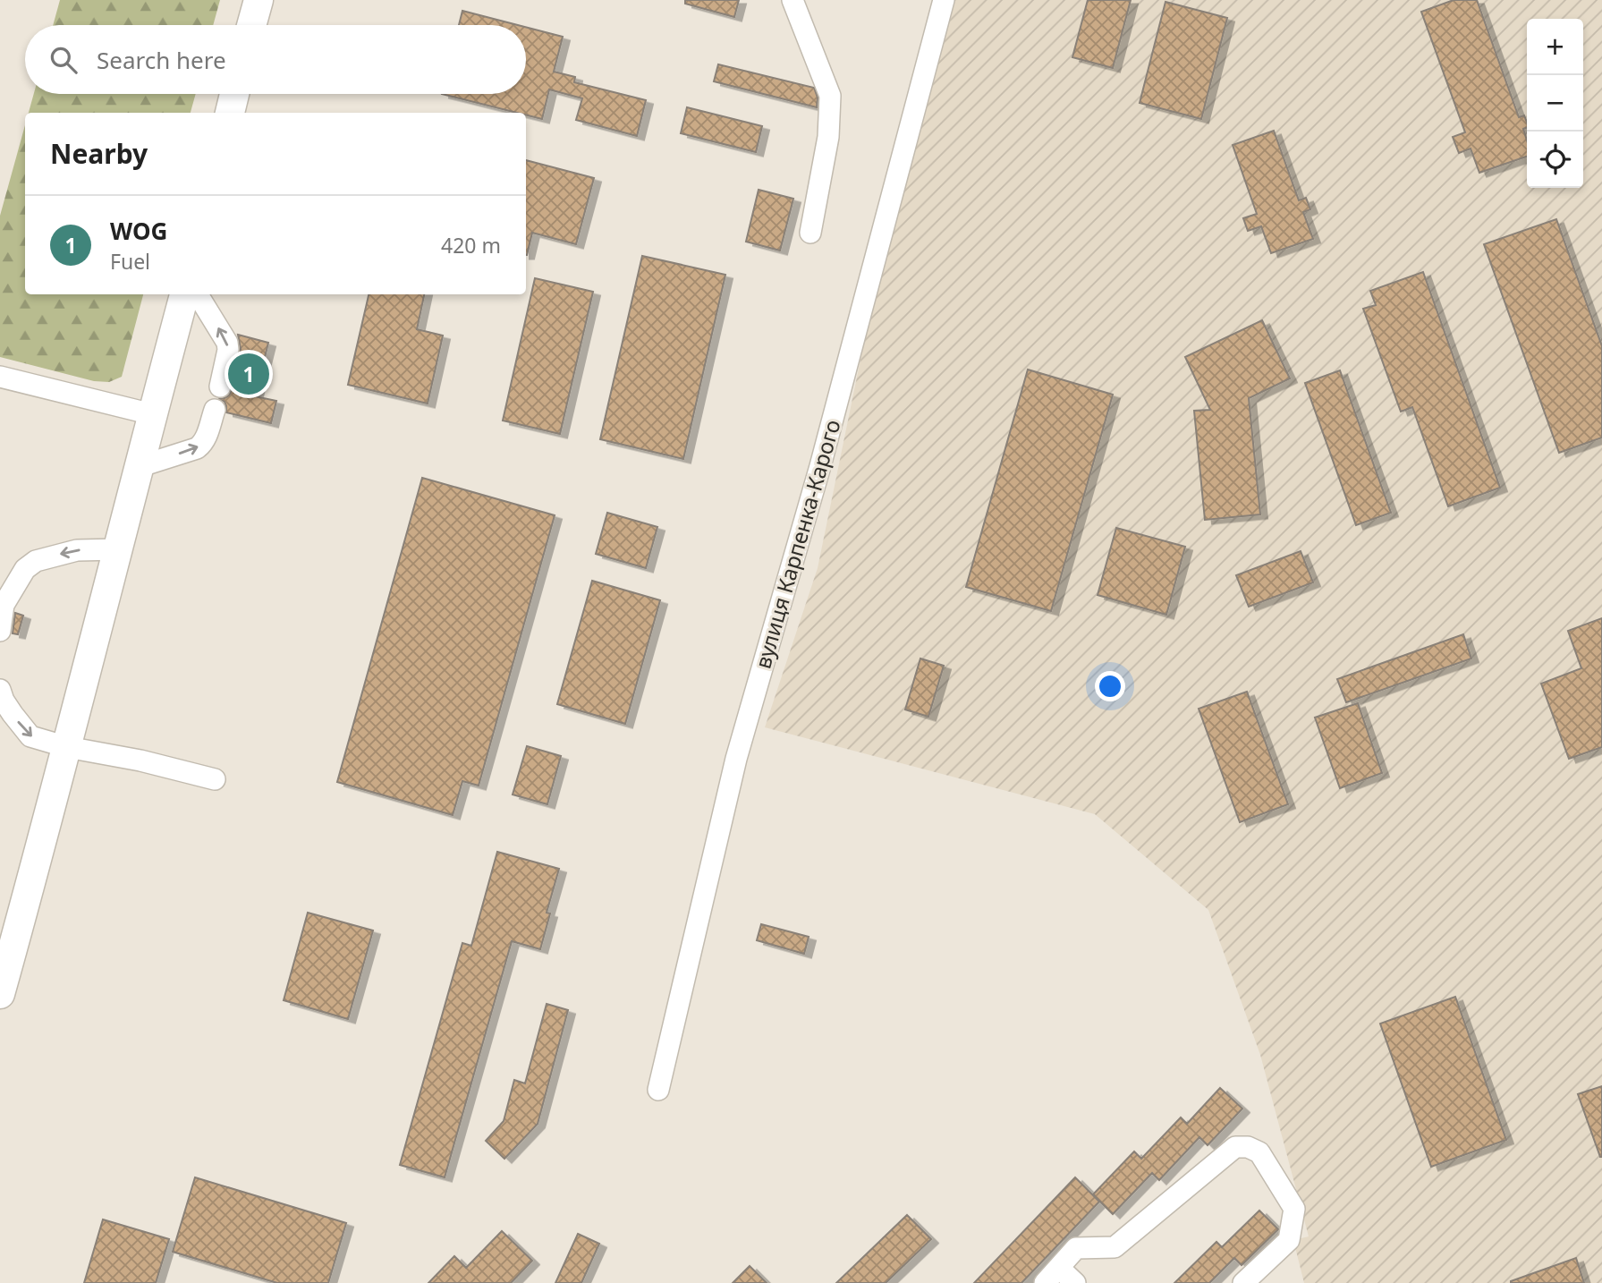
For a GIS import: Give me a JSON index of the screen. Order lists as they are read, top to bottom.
{
  "streets": {
    "street": ["вулиця Карпенка-Карого"]
  },
  "page": {
    "map_buttons": ["+", "−"],
    "search": "Search here",
    "heading": "Nearby",
    "list": [
      {
        "mark": "1",
        "name": "WOG",
        "note": "Fuel",
        "value": "420 m"
      }
    ],
    "pins": "1"
  }
}
